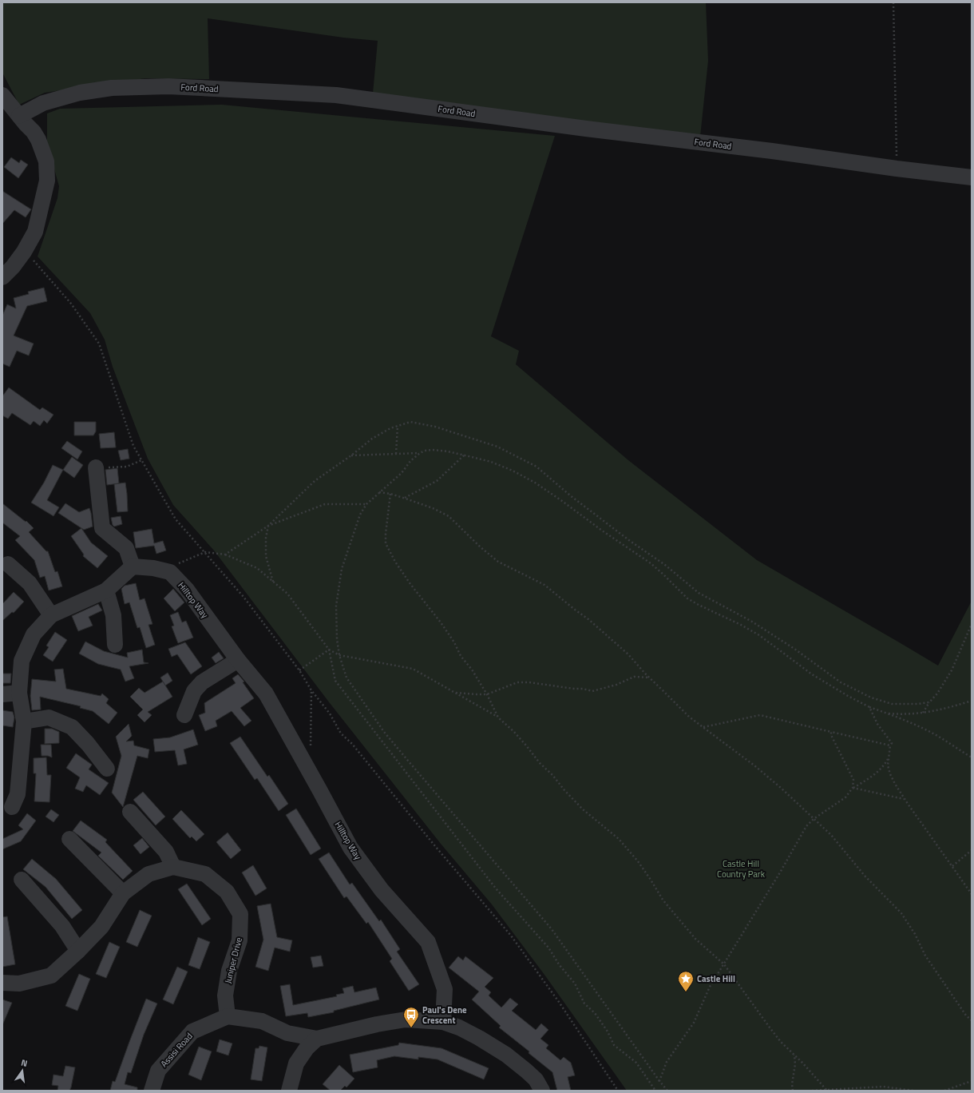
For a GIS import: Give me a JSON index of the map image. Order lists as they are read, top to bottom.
{
  "streets": {
    "street": [
      "Ford Road",
      "Hilltop Way",
      "Juniper Drive",
      "Assisi Road"
    ]
  },
  "crossings": [
    ["Juniper Drive", "Assisi Road"]
  ],
  "parks": ["Castle Hill Country Park"],
  "places": {
    "place": ["Castle Hill"],
    "bus stop": ["Paul's Dene Crescent"]
  },
  "north": "top"
}
